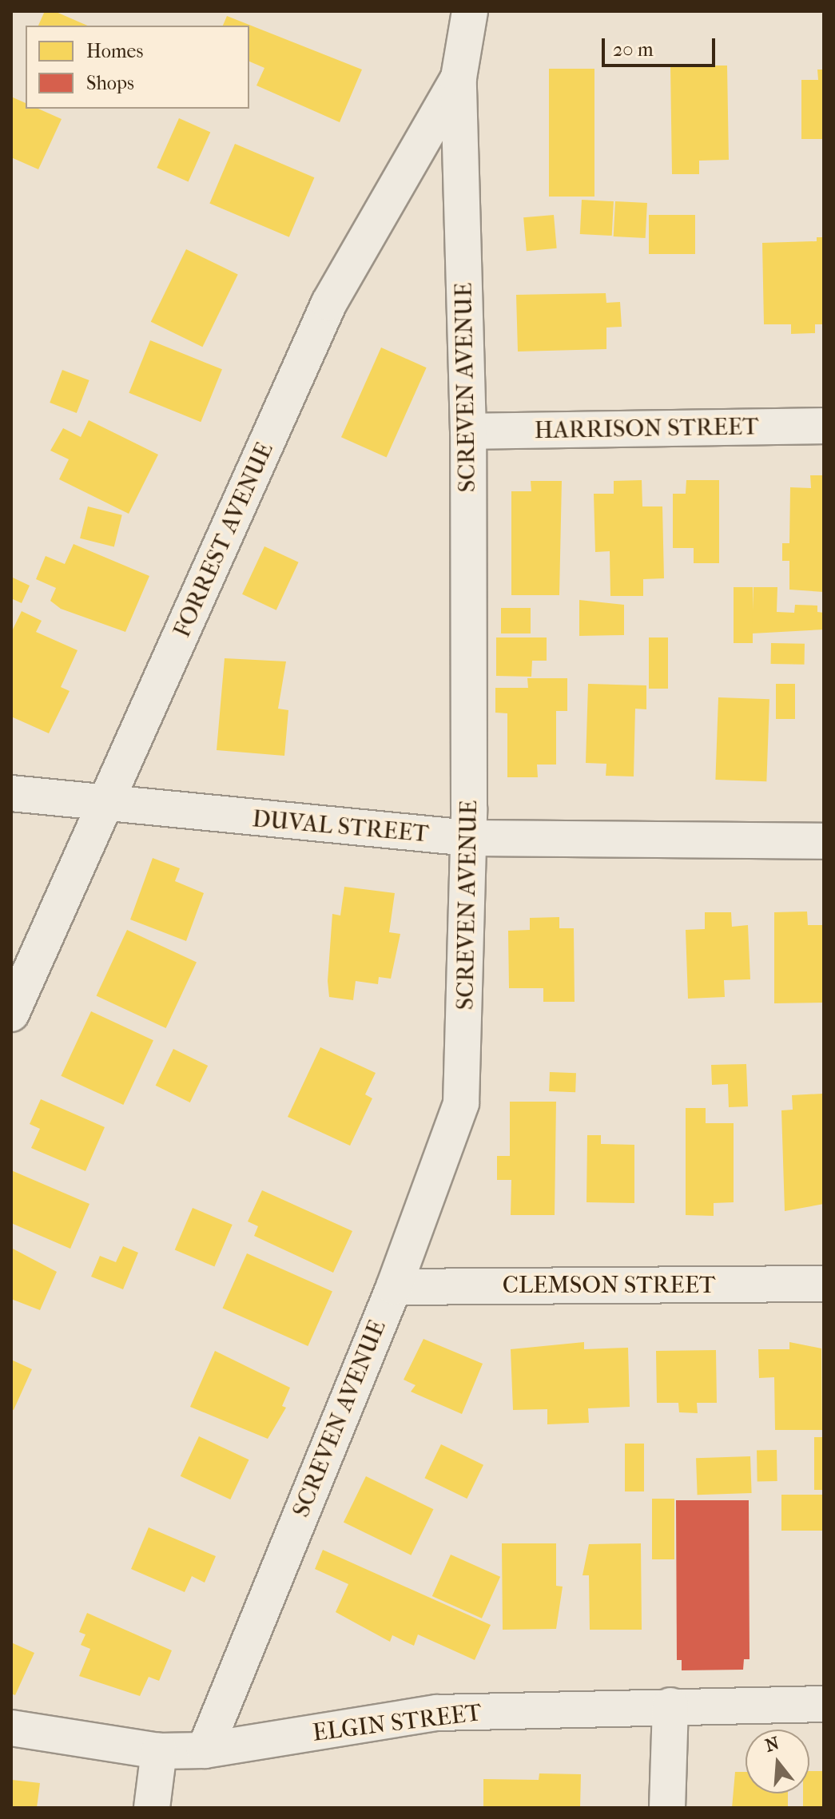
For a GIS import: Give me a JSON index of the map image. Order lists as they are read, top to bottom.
{
  "streets": {
    "street": [
      "SCREVEN AVENUE",
      "HARRISON STREET",
      "FORREST AVENUE",
      "DUVAL STREET",
      "CLEMSON STREET",
      "ELGIN STREET"
    ]
  },
  "crossings": [
    ["SCREVEN AVENUE", "HARRISON STREET"],
    ["SCREVEN AVENUE", "FORREST AVENUE"],
    ["SCREVEN AVENUE", "DUVAL STREET"],
    ["SCREVEN AVENUE", "CLEMSON STREET"],
    ["SCREVEN AVENUE", "ELGIN STREET"],
    ["FORREST AVENUE", "DUVAL STREET"]
  ],
  "legend": ["Homes", "Shops"],
  "scale_bar": "20 m",
  "north": "top"
}
